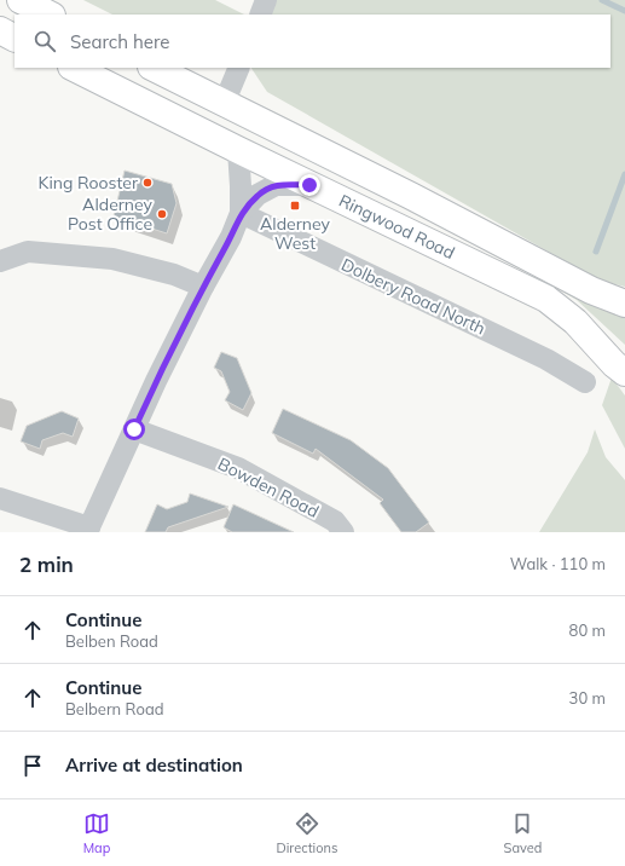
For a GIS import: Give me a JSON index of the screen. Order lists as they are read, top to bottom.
{
  "streets": {
    "highway": ["Ringwood Road"],
    "street": ["Dolbery Road North", "Bowden Road"]
  },
  "places": {
    "other": ["King Rooster", "Alderney Post Office"],
    "transit": ["Alderney West"]
  },
  "page": {
    "search": "Search here",
    "heading": ["2 min", "Walk · 110 m"],
    "list": [
      ["Continue", "Belben Road", "80 m"],
      ["Continue", "Belbern Road", "30 m"],
      "Arrive at destination"
    ],
    "nav": ["Map", "Directions", "Saved"]
  }
}
